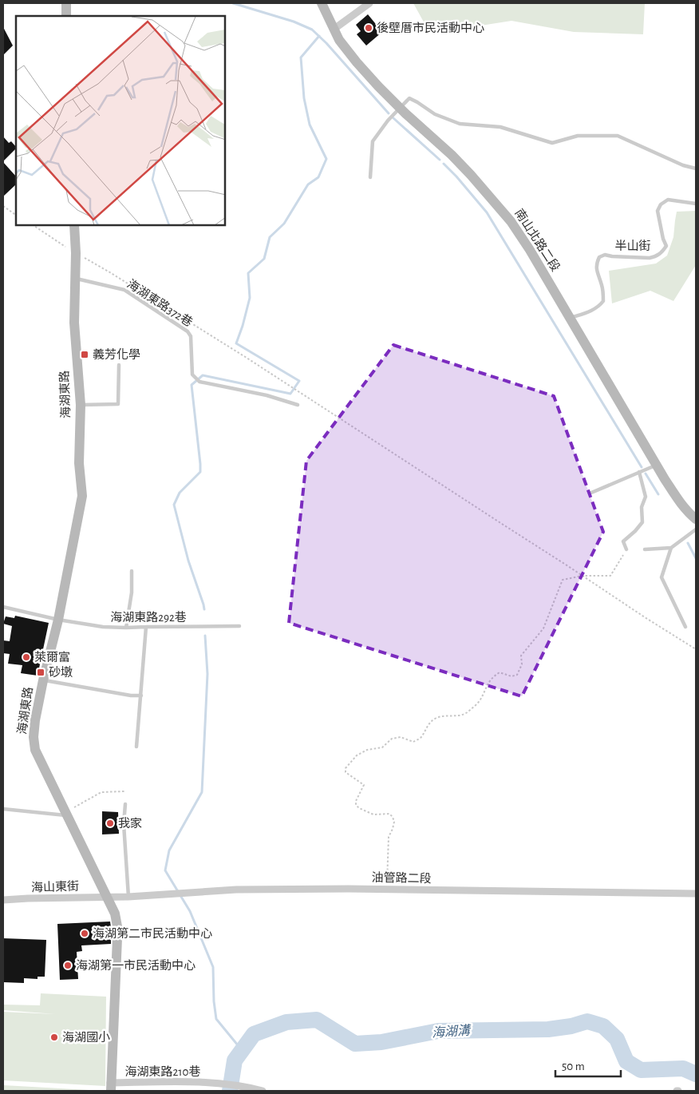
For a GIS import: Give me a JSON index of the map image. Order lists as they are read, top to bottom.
{
  "streets": {
    "street": [
      "南山北路二段",
      "海湖東路",
      "油管路二段",
      "海山東街",
      "海湖東路210巷"
    ],
    "lane": ["半山街", "海湖東路372巷", "海湖東路292巷"]
  },
  "crossings": [
    ["南山北路二段", "半山街"],
    ["海湖東路372巷", "海湖東路"],
    ["海湖東路", "海湖東路292巷"],
    ["海湖東路", "油管路二段"],
    ["海湖東路", "海山東街"],
    ["海湖東路", "海湖東路210巷"],
    ["油管路二段", "海山東街"]
  ],
  "water": ["海湖溝"],
  "places": {
    "other": [
      "後壁厝市民活動中心",
      "萊爾富",
      "我家",
      "海湖第二市民活動中心",
      "海湖第一市民活動中心",
      "海湖國小"
    ],
    "transit": ["義芳化學", "砂墩"]
  },
  "scale_bar": "50 m"
}
